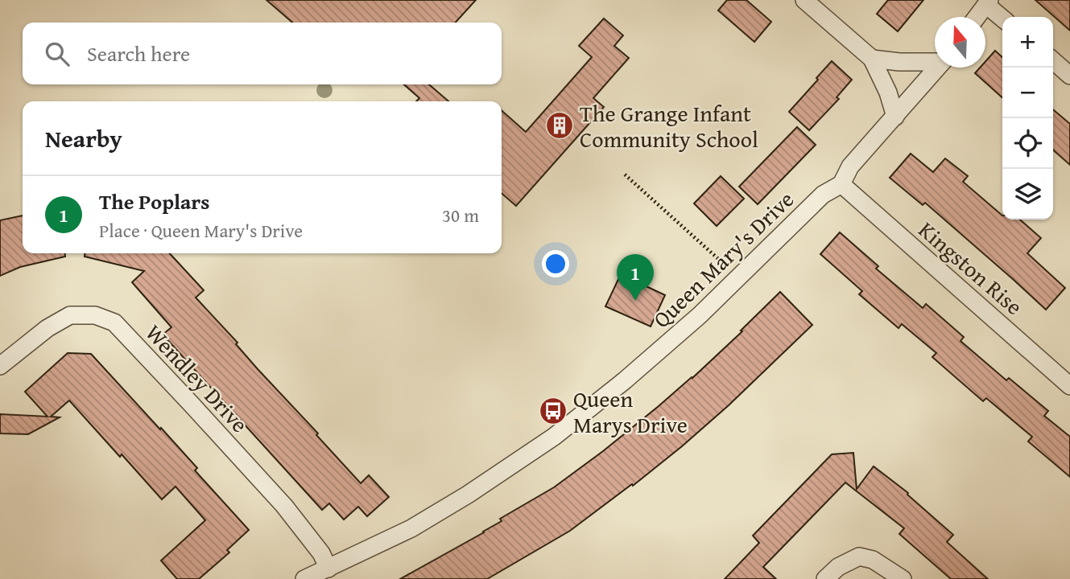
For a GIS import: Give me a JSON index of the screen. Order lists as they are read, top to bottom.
{
  "streets": {
    "street": ["Queen Mary's Drive", "Kingston Rise", "Wendley Drive"]
  },
  "crossings": [
    ["Queen Mary's Drive", "Kingston Rise"],
    ["Queen Mary's Drive", "Wendley Drive"]
  ],
  "places": {
    "building": ["The Grange Infant Community School"],
    "bus stop": ["Queen Marys Drive"]
  },
  "north": "top",
  "page": {
    "map_buttons": ["+", "−"],
    "search": "Search here",
    "heading": "Nearby",
    "list": [
      {
        "mark": "1",
        "name": "The Poplars",
        "note": "Place · Queen Mary's Drive",
        "value": "30 m"
      }
    ],
    "pins": "1"
  }
}
